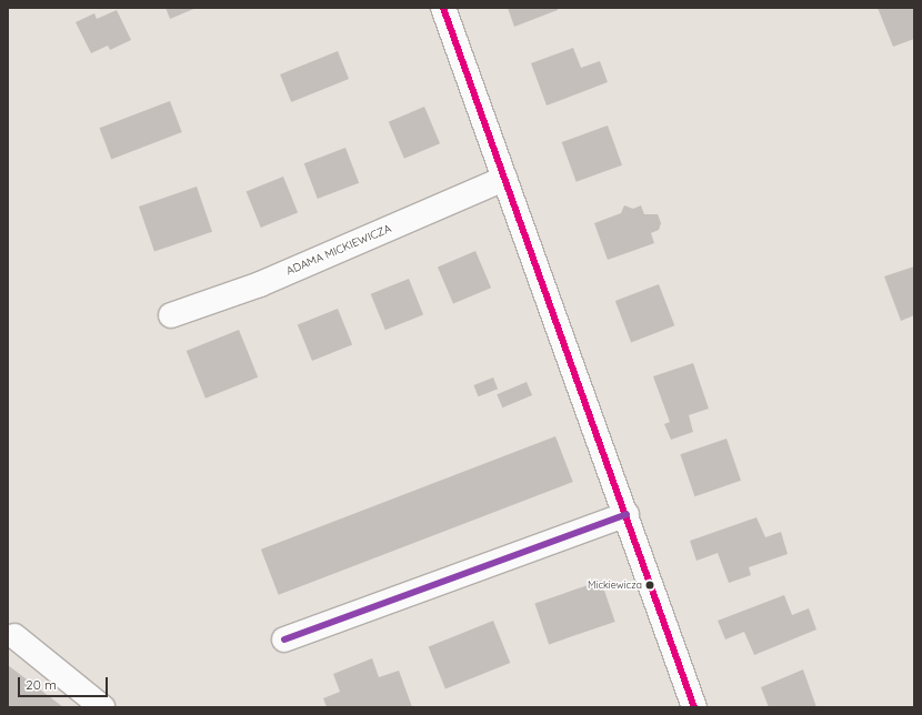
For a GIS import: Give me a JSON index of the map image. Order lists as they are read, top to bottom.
{
  "streets": {
    "street": ["ADAMA MICKIEWICZA"]
  },
  "places": ["Mickiewicza"],
  "scale_bar": "20 m"
}
